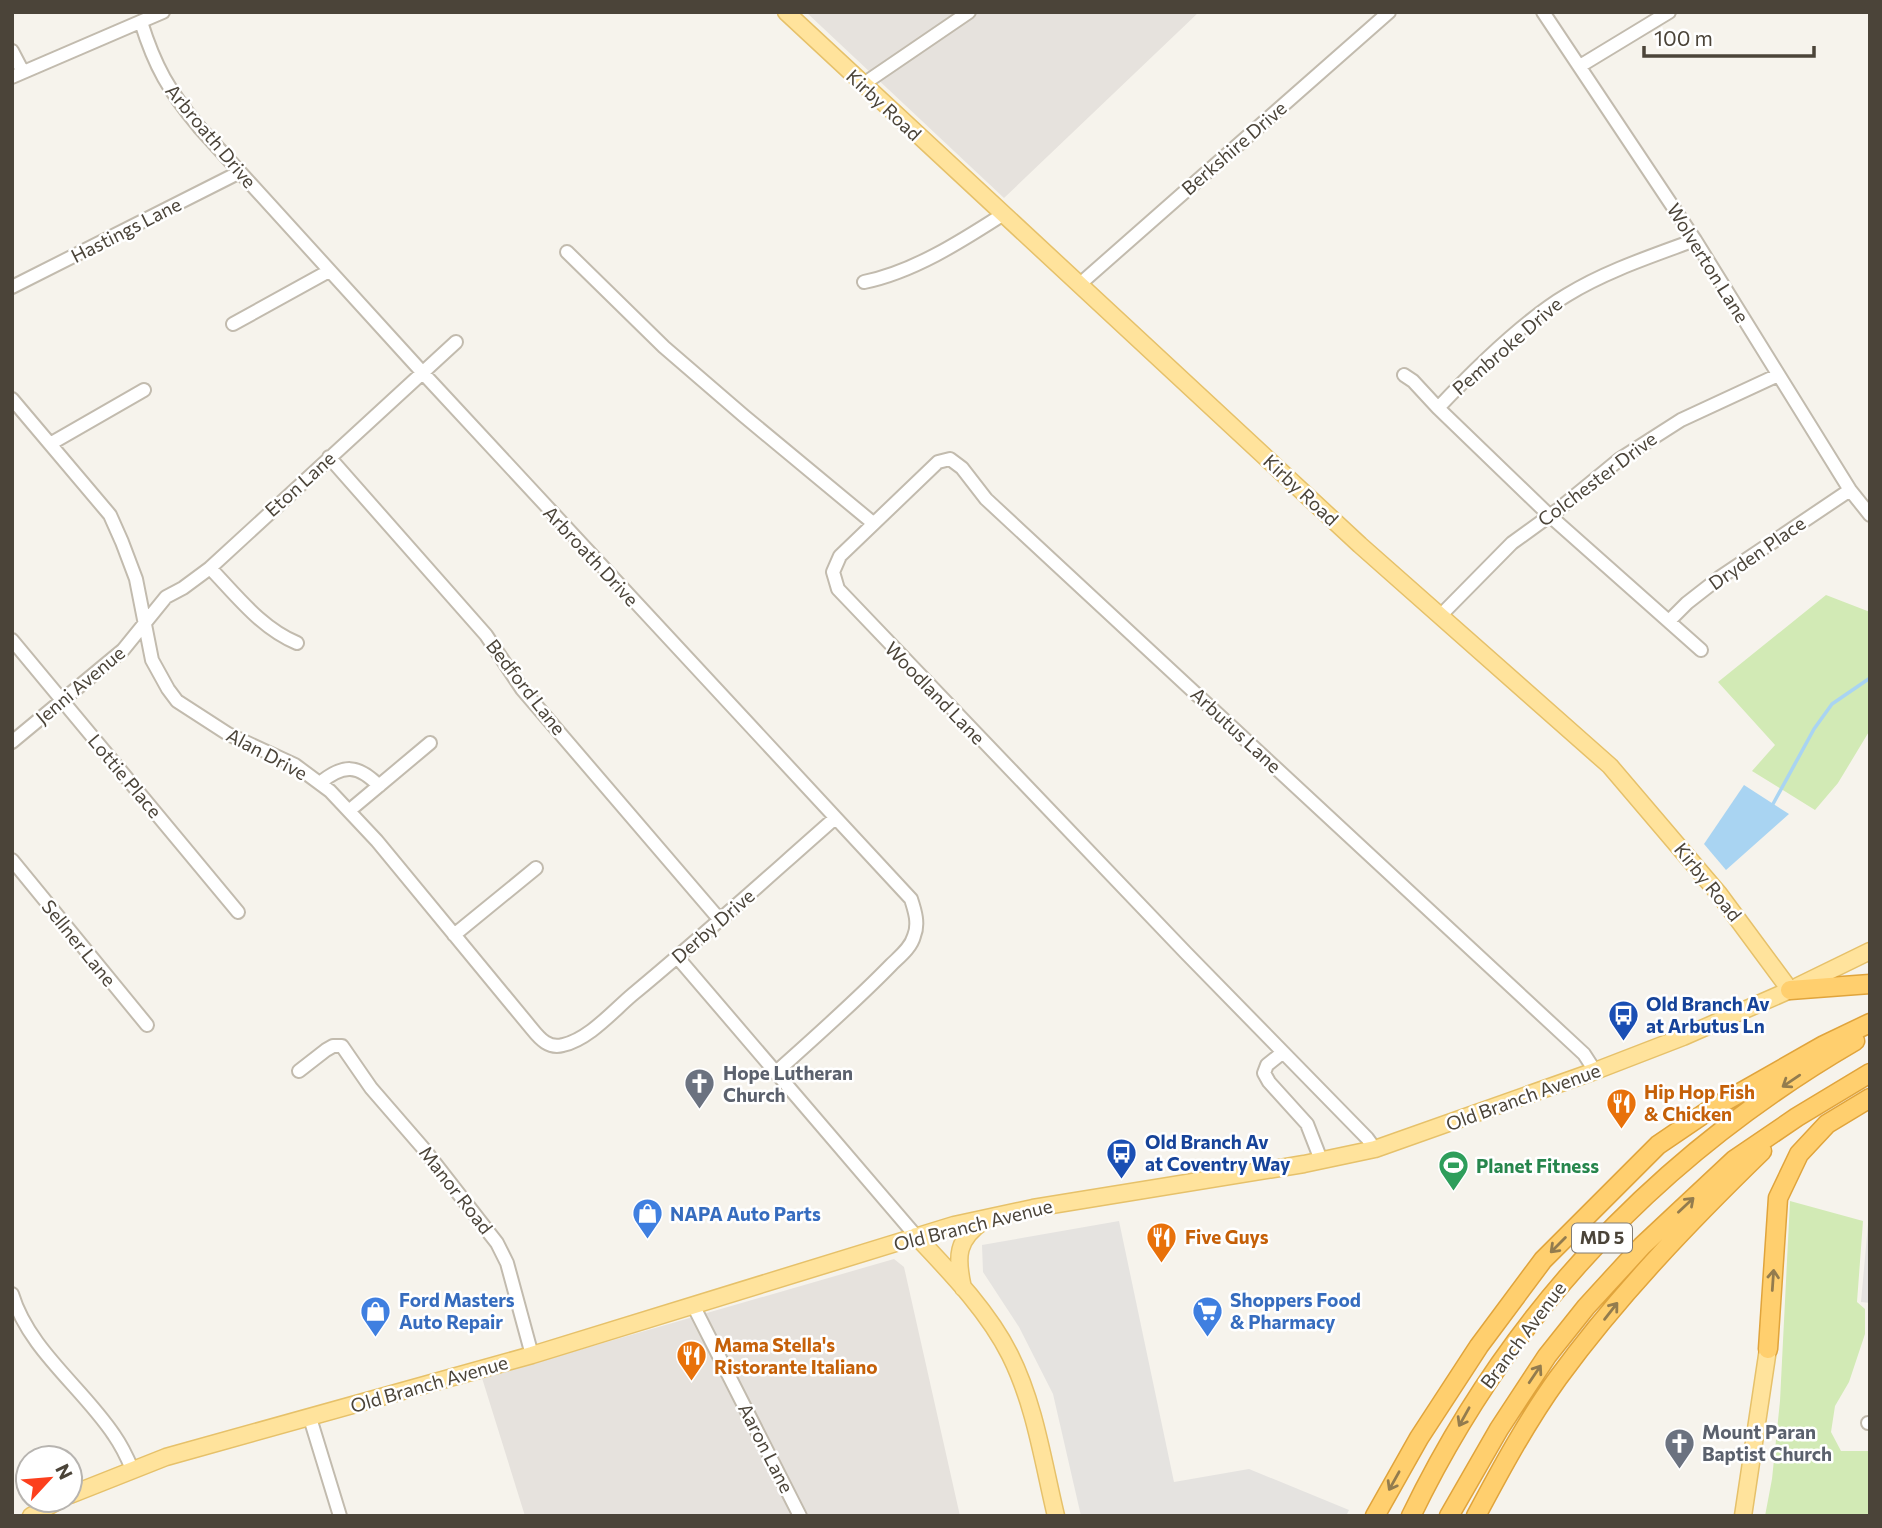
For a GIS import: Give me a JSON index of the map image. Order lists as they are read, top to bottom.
{
  "streets": {
    "highway": ["MD 5", "Branch Avenue"],
    "main road": ["Kirby Road", "Old Branch Avenue"],
    "street": [
      "Arbroath Drive",
      "Berkshire Drive",
      "Hastings Lane",
      "Wolverton Lane",
      "Pembroke Drive",
      "Colchester Drive",
      "Eton Lane",
      "Dryden Place",
      "Jenni Avenue",
      "Bedford Lane",
      "Woodland Lane",
      "Arbutus Lane",
      "Alan Drive",
      "Lottie Place",
      "Derby Drive",
      "Sellner Lane",
      "Manor Road",
      "Aaron Lane"
    ]
  },
  "crossings": [
    ["Kirby Road", "Berkshire Drive"],
    ["Kirby Road", "Colchester Drive"],
    ["Kirby Road", "Old Branch Avenue"],
    ["Arbroath Drive", "Hastings Lane"],
    ["Arbroath Drive", "Eton Lane"],
    ["Arbroath Drive", "Derby Drive"],
    ["Wolverton Lane", "Pembroke Drive"],
    ["Wolverton Lane", "Colchester Drive"],
    ["Wolverton Lane", "Dryden Place"],
    ["Eton Lane", "Jenni Avenue"],
    ["Eton Lane", "Bedford Lane"],
    ["Eton Lane", "Alan Drive"],
    ["Jenni Avenue", "Alan Drive"],
    ["Jenni Avenue", "Lottie Place"],
    ["Bedford Lane", "Derby Drive"],
    ["Woodland Lane", "Arbutus Lane"],
    ["Woodland Lane", "Old Branch Avenue"],
    ["Arbutus Lane", "Old Branch Avenue"],
    ["Alan Drive", "Derby Drive"],
    ["Old Branch Avenue", "Manor Road"],
    ["Old Branch Avenue", "Aaron Lane"]
  ],
  "places": {
    "bus stop": ["Old Branch Av at Arbutus Ln", "Old Branch Av at Coventry Way"],
    "church": ["Hope Lutheran Church", "Mount Paran Baptist Church"],
    "restaurant": ["Hip Hop Fish & Chicken", "Five Guys", "Mama Stella's Ristorante Italiano"],
    "sports": ["Planet Fitness"],
    "shop": ["NAPA Auto Parts", "Ford Masters Auto Repair"],
    "supermarket": ["Shoppers Food & Pharmacy"]
  },
  "scale_bar": "100 m",
  "north": "top right"
}
